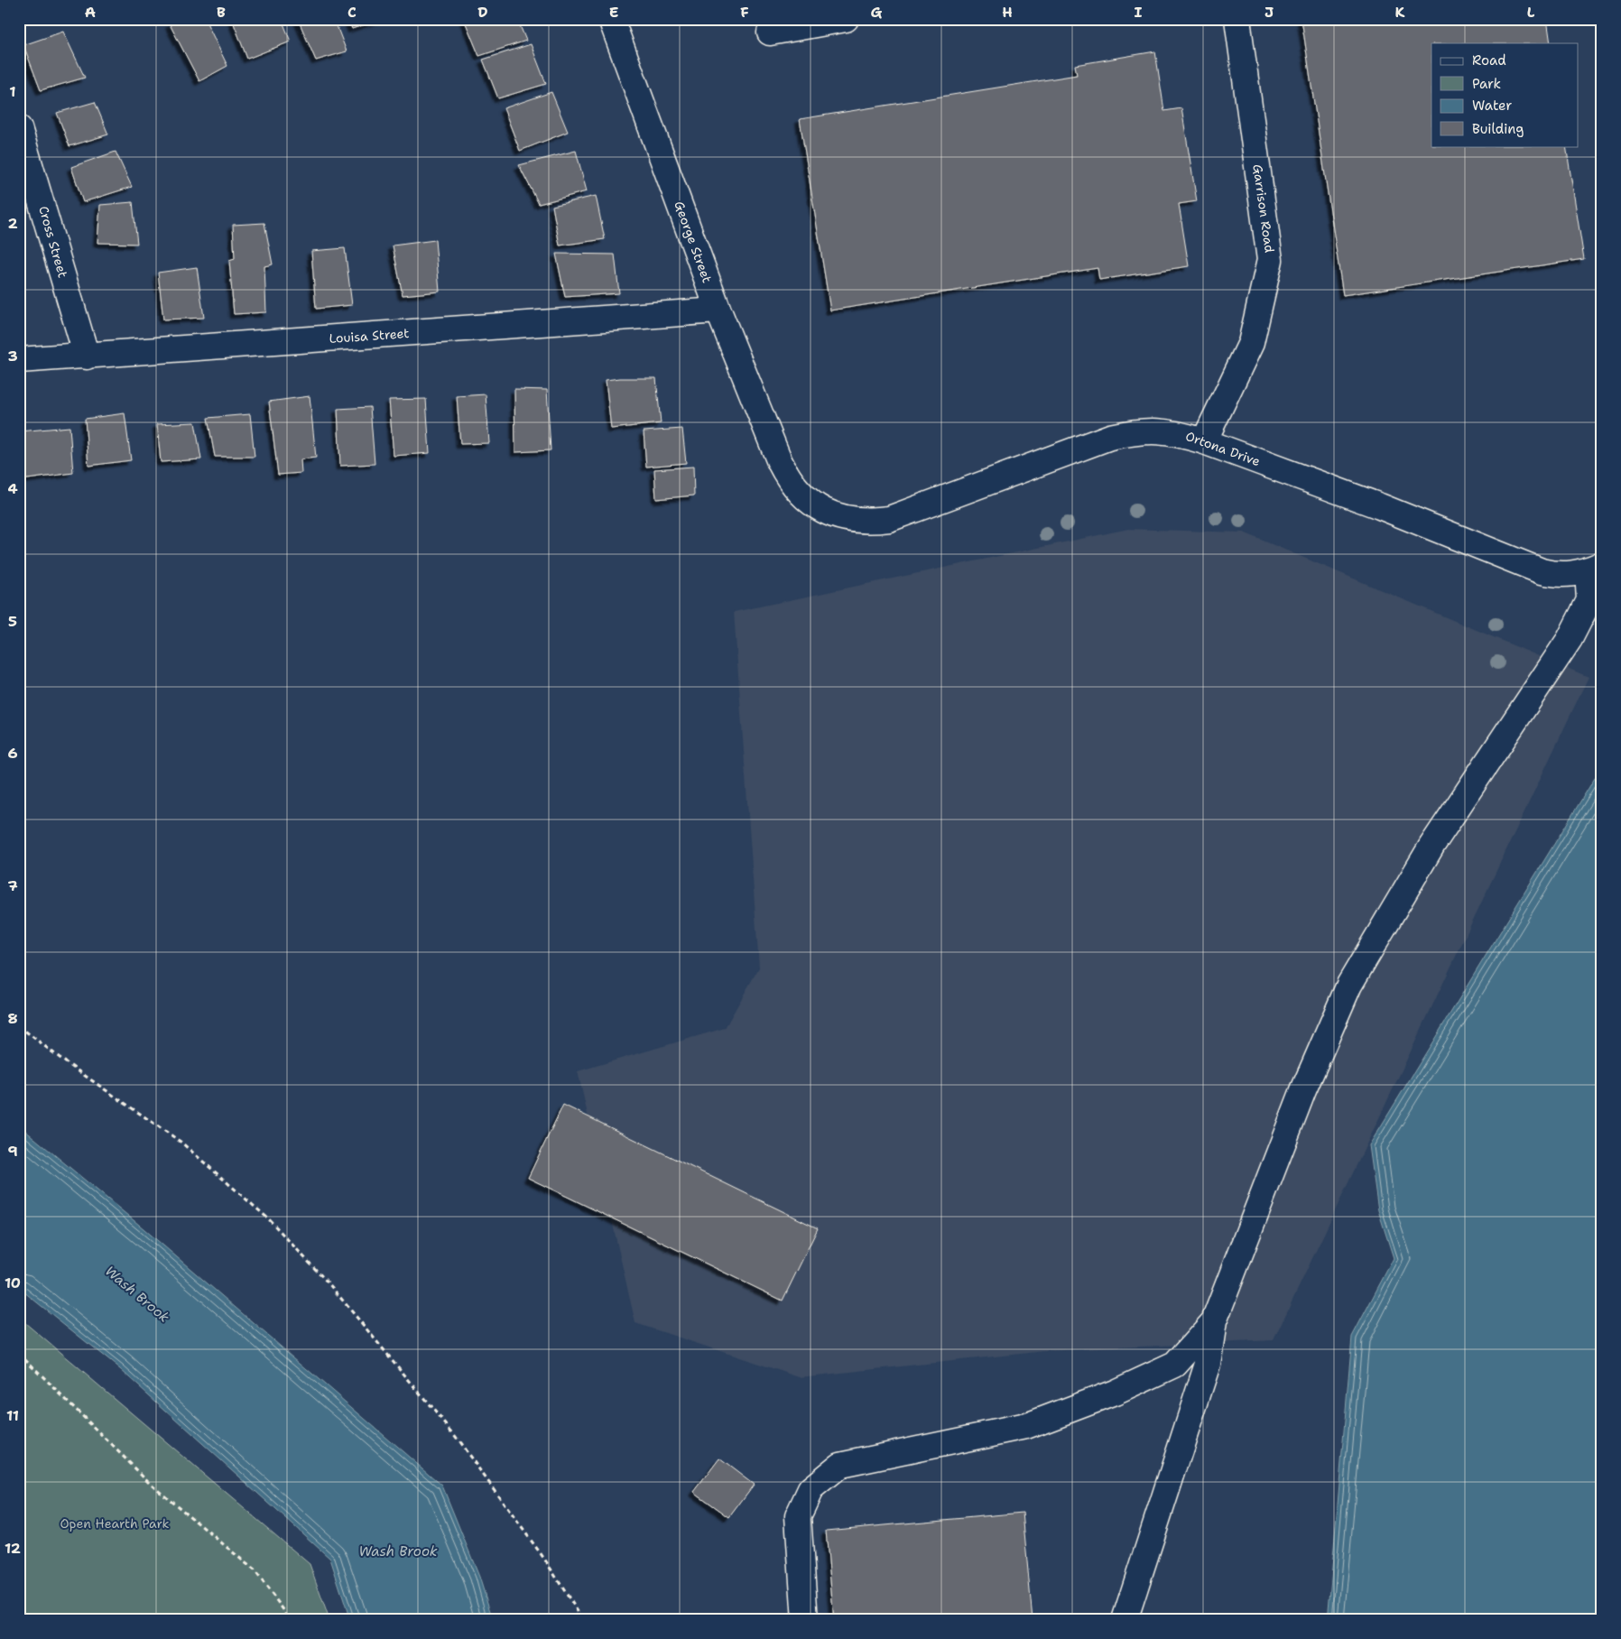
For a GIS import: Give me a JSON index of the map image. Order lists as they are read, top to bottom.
{
  "streets": {
    "street": [
      "Garrison Road",
      "Cross Street",
      "George Street",
      "Louisa Street",
      "Ortona Drive"
    ]
  },
  "crossings": [
    ["Garrison Road", "Ortona Drive"],
    ["Cross Street", "Louisa Street"],
    ["George Street", "Louisa Street"],
    ["George Street", "Ortona Drive"]
  ],
  "water": ["Wash Brook"],
  "parks": ["Open Hearth Park"],
  "legend": [
    "Road",
    "Park",
    "Water",
    "Building"
  ],
  "grid": {
    "columns": [
      "A",
      "B",
      "C",
      "D",
      "E",
      "F",
      "G",
      "H",
      "I",
      "J",
      "K",
      "L"
    ],
    "rows": [
      "1",
      "2",
      "3",
      "4",
      "5",
      "6",
      "7",
      "8",
      "9",
      "10",
      "11",
      "12"
    ]
  }
}
